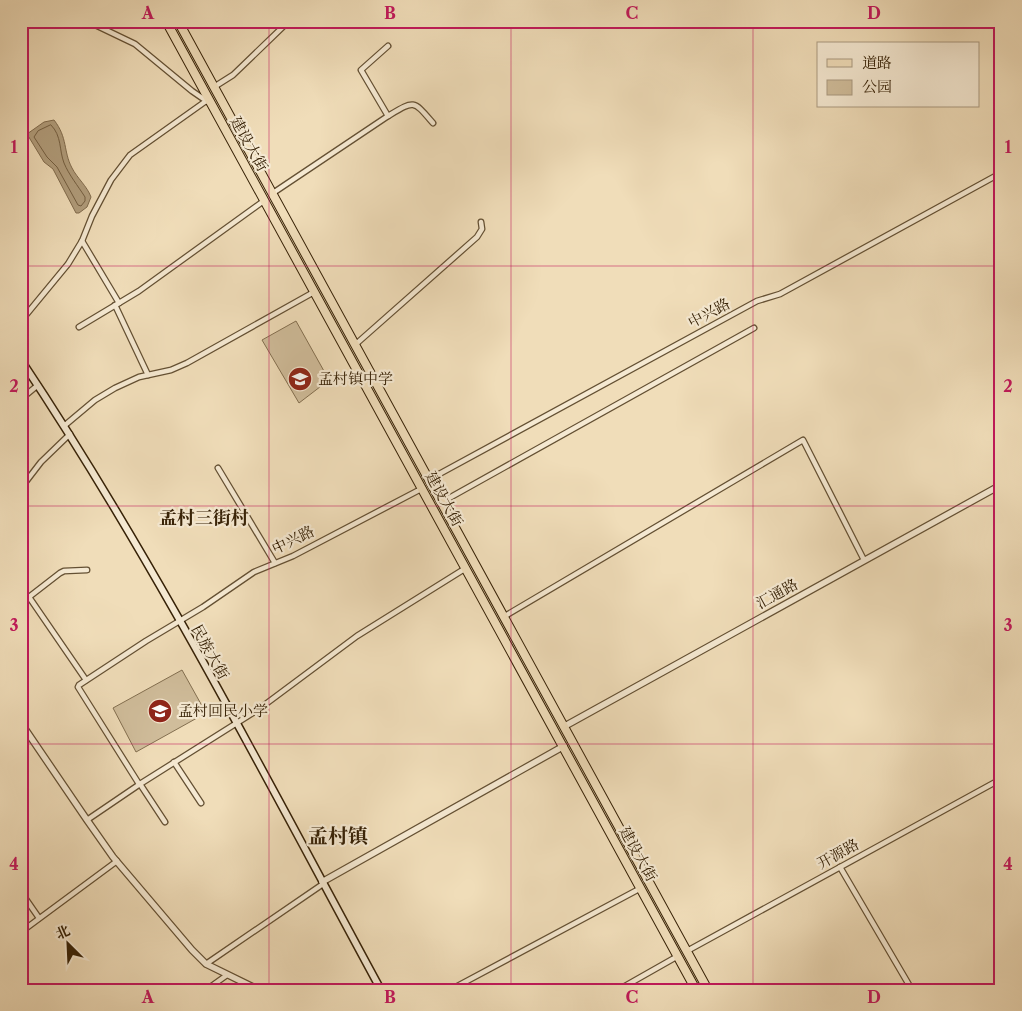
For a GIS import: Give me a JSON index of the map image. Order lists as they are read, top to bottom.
{
  "streets": {
    "main road": ["建设大街", "民族大街"],
    "street": ["中兴路", "汇通路", "开源路"]
  },
  "crossings": [
    ["建设大街", "中兴路"],
    ["建设大街", "汇通路"],
    ["建设大街", "开源路"],
    ["中兴路", "民族大街"]
  ],
  "districts": ["孟村三街村", "孟村镇"],
  "places": {
    "school or university": ["孟村镇中学", "孟村回民小学"]
  },
  "legend": ["道路", "公园"],
  "north": "top left",
  "grid": {
    "columns": [
      "A",
      "B",
      "C",
      "D"
    ],
    "rows": [
      "1",
      "2",
      "3",
      "4"
    ]
  }
}
